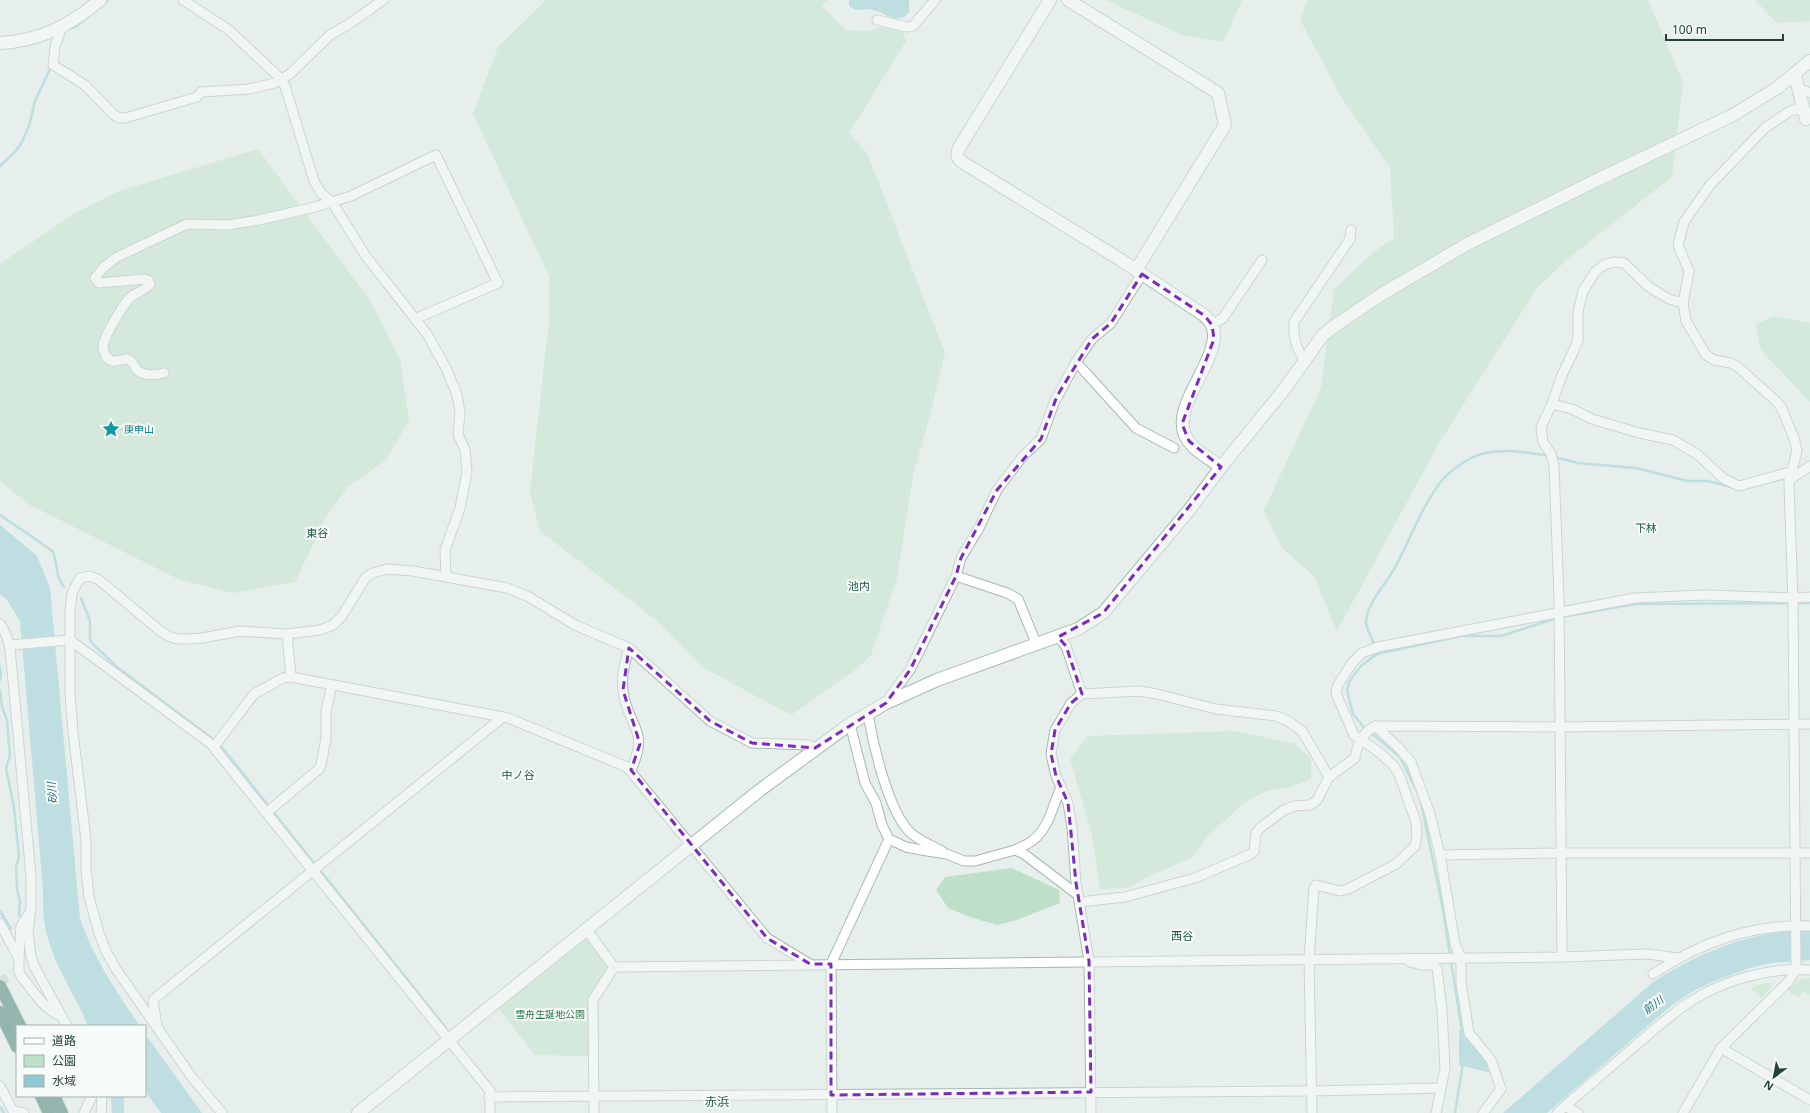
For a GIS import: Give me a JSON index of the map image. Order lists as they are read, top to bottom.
{
  "districts": [
    "下林",
    "東谷",
    "池内",
    "中ノ谷",
    "西谷",
    "赤浜"
  ],
  "water": ["砂川", "前川"],
  "parks": ["雪舟生誕地公園"],
  "places": {
    "place": ["庚申山"]
  },
  "legend": ["道路", "公園", "水域"],
  "scale_bar": "100 m",
  "north": "bottom left"
}
